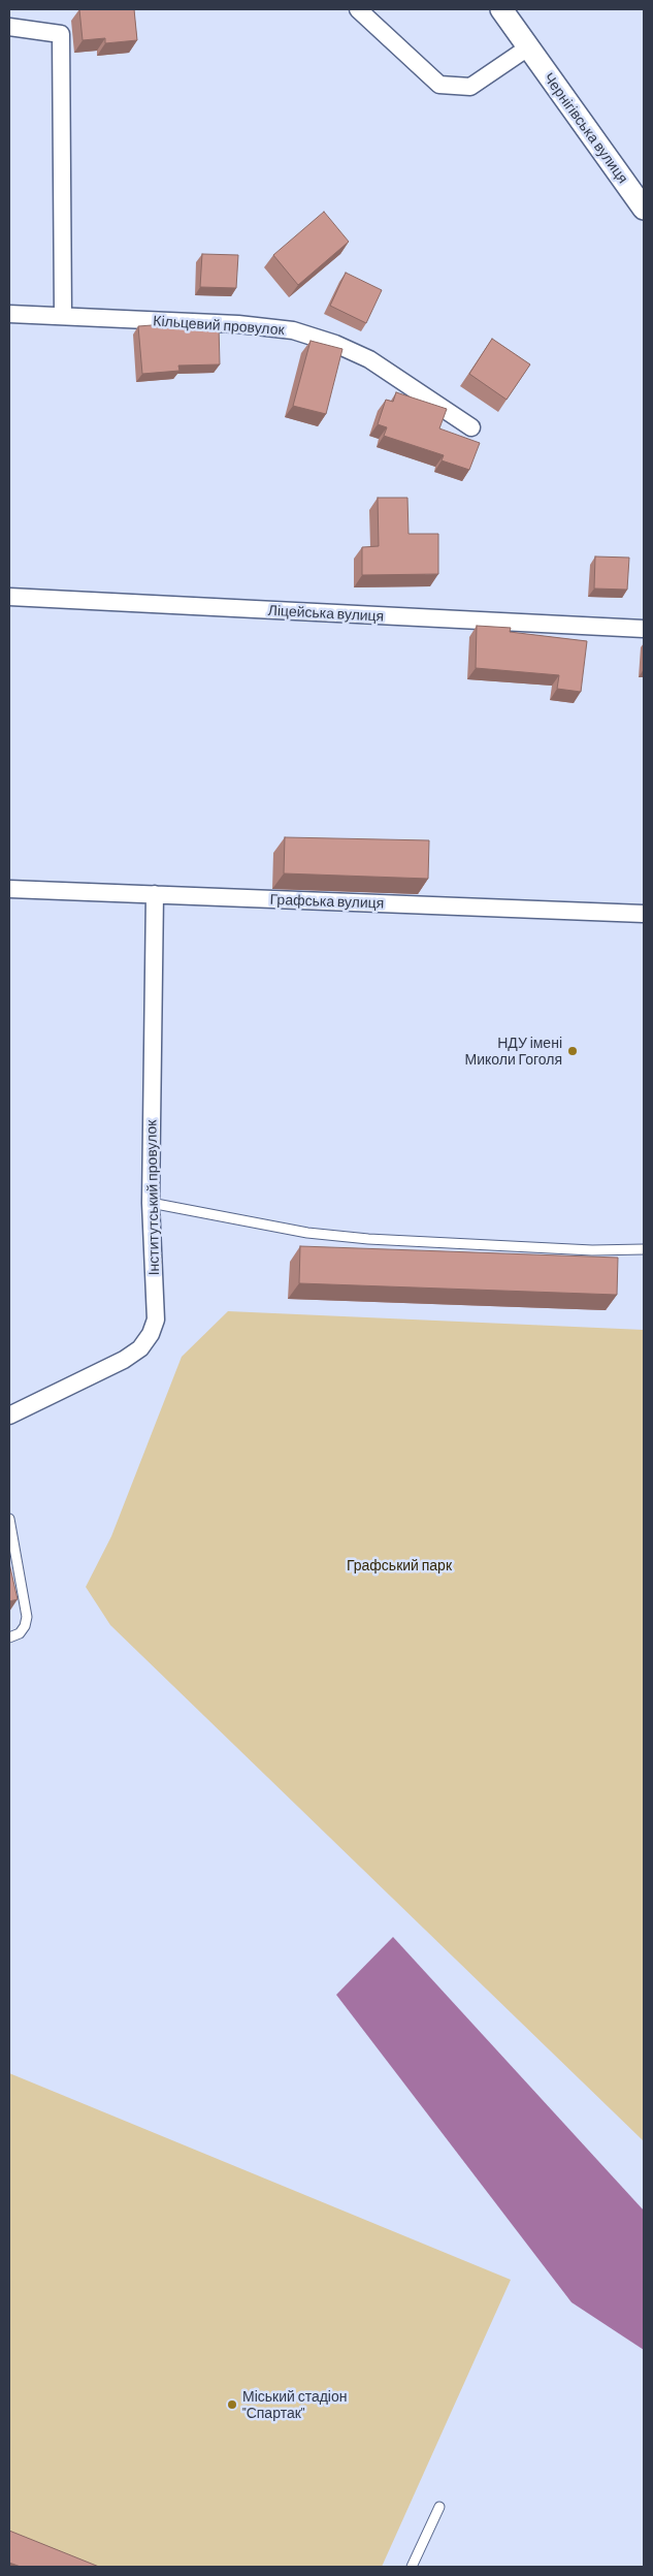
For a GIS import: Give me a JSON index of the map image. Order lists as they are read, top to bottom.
{
  "streets": {
    "street": [
      "Чернігівська вулиця",
      "Кільцевий провулок",
      "Ліцейська вулиця",
      "Графська вулиця",
      "Інститутський провулок"
    ]
  },
  "crossings": [
    ["Графська вулиця", "Інститутський провулок"]
  ],
  "parks": ["Графський парк"],
  "places": ["НДУ імені Миколи Гоголя", "Міський стадіон \"Спартак\""]
}
